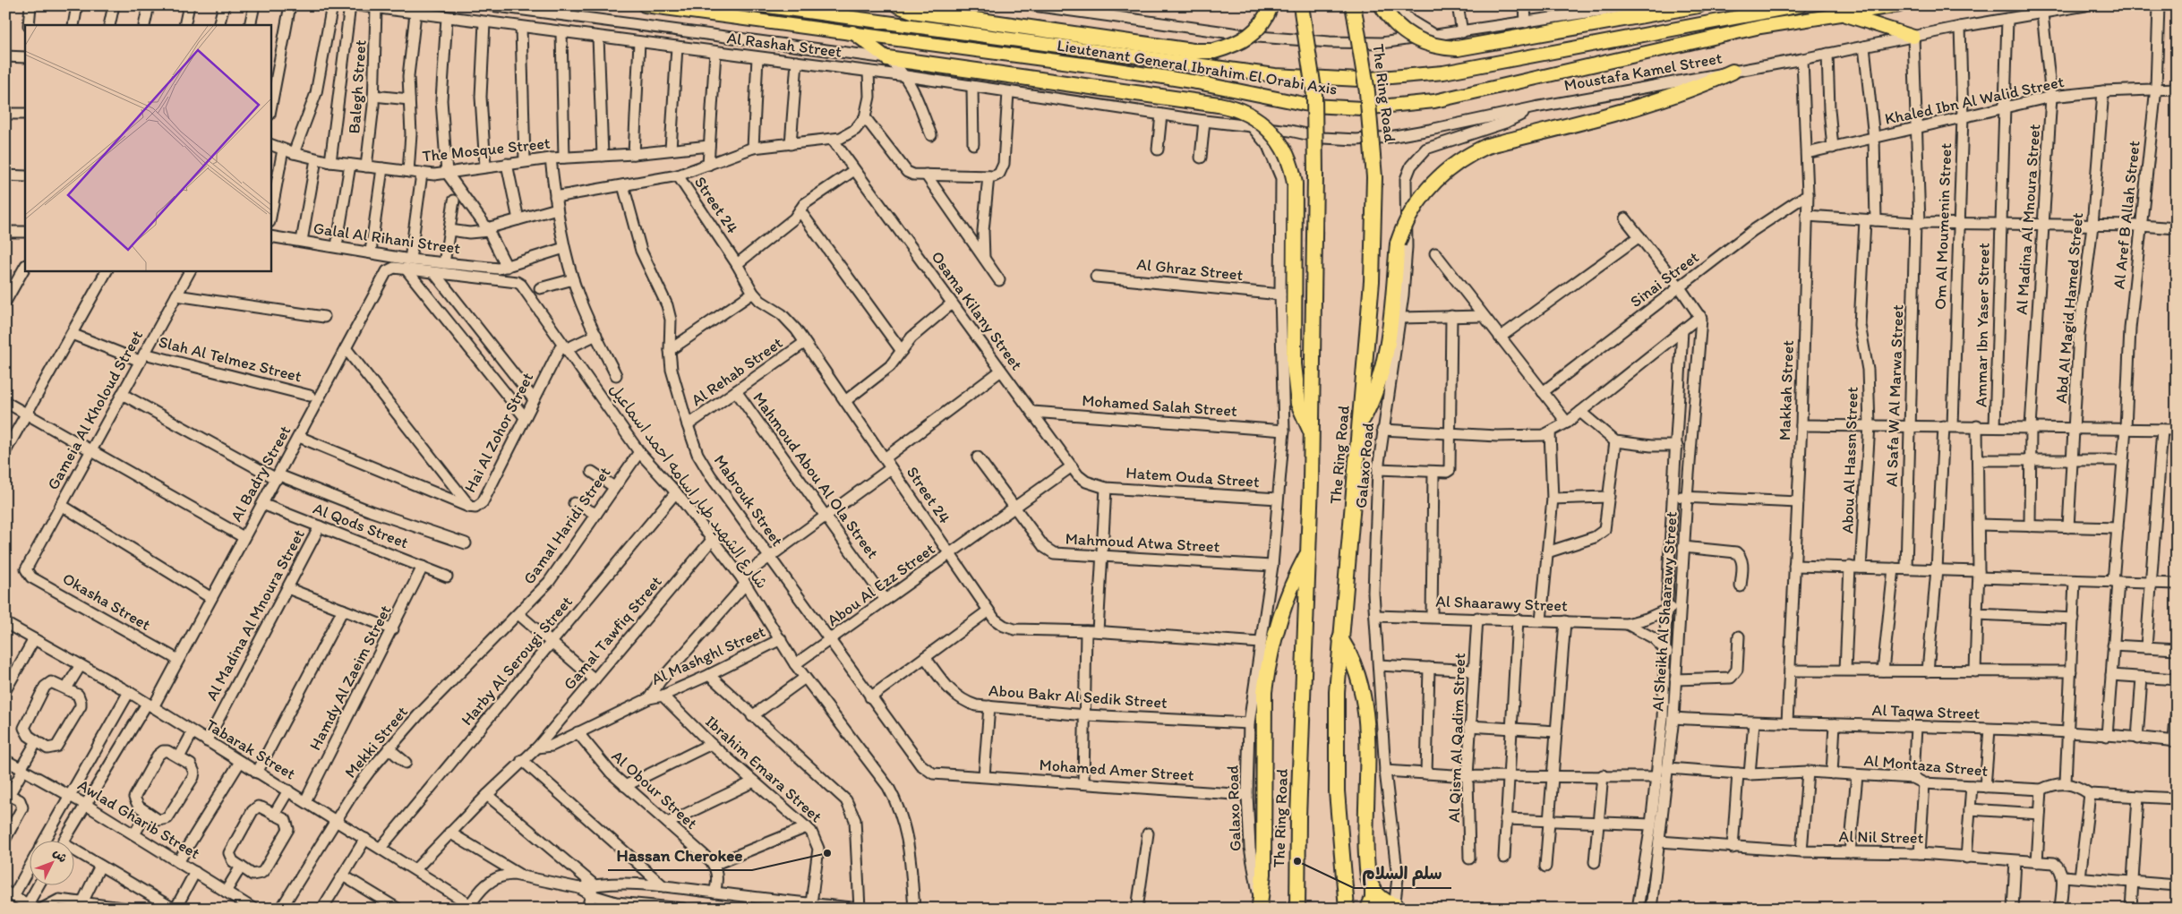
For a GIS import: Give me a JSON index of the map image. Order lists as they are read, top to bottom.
{
  "streets": {
    "highway": ["The Ring Road"],
    "main road": ["Lieutenant General Ibrahim El Orabi Axis"],
    "street": [
      "Al Rashah Street",
      "Moustafa Kamel Street",
      "Balegh Street",
      "Khaled Ibn Al Walid Street",
      "The Mosque Street",
      "Street 24",
      "Al Aref B Allah Street",
      "Al Madina Al Mnoura Street",
      "Om Al Moumenin Street",
      "Galal Al Rihani Street",
      "Al Ghraz Street",
      "Sinai Street",
      "Abd Al Magid Hamed Street",
      "Osama Kilany Street",
      "Ammar Ibn Yaser Street",
      "Slah Al Telmez Street",
      "Al Rehab Street",
      "Makkah Street",
      "Al Safa W Al Marwa Street",
      "Mohamed Salah Street",
      "Gameia Al Kholoud Street",
      "Hai Al Zohor Street",
      "Abou Al Hassn Street",
      "Galaxo Road",
      "Al Badry Street",
      "Mahmoud Abou Al Ola Street",
      "Hatem Ouda Street",
      "شارع الشهيد طيار اسامه احمد اسماعيل",
      "Mabrouk Street",
      "Al Qods Street",
      "Gamal Haridi Street",
      "Mahmoud Atwa Street",
      "Abou Al Ezz Street",
      "Okasha Street",
      "Al Shaarawy Street",
      "Al Sheikh Al Shaarawy Street",
      "Gamal Tawfiq Street",
      "Al Mashghl Street",
      "Harby Al Serougi Street",
      "Hamdy Al Zaeim Street",
      "Abou Bakr Al Sedik Street",
      "Al Taqwa Street",
      "Al Qism Al Qadim Street",
      "Mekki Street",
      "Tabarak Street",
      "Al Montaza Street",
      "Ibrahim Emara Street",
      "Mohamed Amer Street",
      "Al Obour Street",
      "Awlad Gharib Street",
      "Al Nil Street"
    ]
  },
  "crossings": [
    ["Al Rashah Street", "Moustafa Kamel Street"],
    ["Al Rashah Street", "Balegh Street"],
    ["Moustafa Kamel Street", "Al Madina Al Mnoura Street"],
    ["Moustafa Kamel Street", "Om Al Moumenin Street"],
    ["Moustafa Kamel Street", "Ammar Ibn Yaser Street"],
    ["Moustafa Kamel Street", "Makkah Street"],
    ["Moustafa Kamel Street", "Al Safa W Al Marwa Street"],
    ["Moustafa Kamel Street", "Abou Al Hassn Street"],
    ["Moustafa Kamel Street", "Galaxo Road"],
    ["Balegh Street", "The Mosque Street"],
    ["Khaled Ibn Al Walid Street", "Al Aref B Allah Street"],
    ["Khaled Ibn Al Walid Street", "Al Madina Al Mnoura Street"],
    ["Khaled Ibn Al Walid Street", "Om Al Moumenin Street"],
    ["Khaled Ibn Al Walid Street", "Abd Al Magid Hamed Street"],
    ["Khaled Ibn Al Walid Street", "Ammar Ibn Yaser Street"],
    ["Khaled Ibn Al Walid Street", "Makkah Street"],
    ["Khaled Ibn Al Walid Street", "Al Safa W Al Marwa Street"],
    ["Khaled Ibn Al Walid Street", "Abou Al Hassn Street"],
    ["Street 24", "Al Rehab Street"],
    ["Street 24", "Galaxo Road"],
    ["Street 24", "Abou Al Ezz Street"],
    ["Al Aref B Allah Street", "Al Taqwa Street"],
    ["Al Madina Al Mnoura Street", "Al Qods Street"],
    ["Al Madina Al Mnoura Street", "Tabarak Street"],
    ["Galal Al Rihani Street", "Al Badry Street"],
    ["Galal Al Rihani Street", "شارع الشهيد طيار اسامه احمد اسماعيل"],
    ["Al Ghraz Street", "Galaxo Road"],
    ["Sinai Street", "Makkah Street"],
    ["Osama Kilany Street", "Mohamed Salah Street"],
    ["Osama Kilany Street", "Hatem Ouda Street"],
    ["Osama Kilany Street", "Abou Al Ezz Street"],
    ["Slah Al Telmez Street", "Gameia Al Kholoud Street"],
    ["Al Rehab Street", "Mahmoud Abou Al Ola Street"],
    ["Al Rehab Street", "Mabrouk Street"],
    ["Makkah Street", "Al Taqwa Street"],
    ["Mohamed Salah Street", "Galaxo Road"],
    ["Gameia Al Kholoud Street", "Okasha Street"],
    ["Hai Al Zohor Street", "Al Badry Street"],
    ["Hai Al Zohor Street", "شارع الشهيد طيار اسامه احمد اسماعيل"],
    ["Galaxo Road", "Hatem Ouda Street"],
    ["Galaxo Road", "Mahmoud Atwa Street"],
    ["Galaxo Road", "Al Shaarawy Street"],
    ["Galaxo Road", "Abou Bakr Al Sedik Street"],
    ["Galaxo Road", "Mohamed Amer Street"],
    ["Al Badry Street", "شارع الشهيد طيار اسامه احمد اسماعيل"],
    ["Al Badry Street", "Al Qods Street"],
    ["Al Badry Street", "Okasha Street"],
    ["Al Badry Street", "Tabarak Street"],
    ["Al Badry Street", "Awlad Gharib Street"],
    ["Mahmoud Abou Al Ola Street", "Abou Al Ezz Street"],
    ["شارع الشهيد طيار اسامه احمد اسماعيل", "Gamal Haridi Street"],
    ["شارع الشهيد طيار اسامه احمد اسماعيل", "Abou Al Ezz Street"],
    ["شارع الشهيد طيار اسامه احمد اسماعيل", "Gamal Tawfiq Street"],
    ["شارع الشهيد طيار اسامه احمد اسماعيل", "Al Mashghl Street"],
    ["شارع الشهيد طيار اسامه احمد اسماعيل", "Harby Al Serougi Street"],
    ["Mabrouk Street", "Abou Al Ezz Street"],
    ["Mabrouk Street", "Mohamed Amer Street"],
    ["Al Qods Street", "Hamdy Al Zaeim Street"],
    ["Gamal Haridi Street", "Mekki Street"],
    ["Mahmoud Atwa Street", "Abou Al Ezz Street"],
    ["Al Shaarawy Street", "Al Sheikh Al Shaarawy Street"],
    ["Al Shaarawy Street", "Al Qism Al Qadim Street"],
    ["Al Sheikh Al Shaarawy Street", "Al Taqwa Street"],
    ["Al Sheikh Al Shaarawy Street", "Al Montaza Street"],
    ["Al Sheikh Al Shaarawy Street", "Al Nil Street"],
    ["Gamal Tawfiq Street", "Al Mashghl Street"],
    ["Al Mashghl Street", "Ibrahim Emara Street"],
    ["Al Mashghl Street", "Al Obour Street"],
    ["Harby Al Serougi Street", "Tabarak Street"],
    ["Hamdy Al Zaeim Street", "Tabarak Street"],
    ["Mekki Street", "Tabarak Street"]
  ],
  "places": ["Hassan Cherokee", "سلم السلام"],
  "north": "top right"
}
